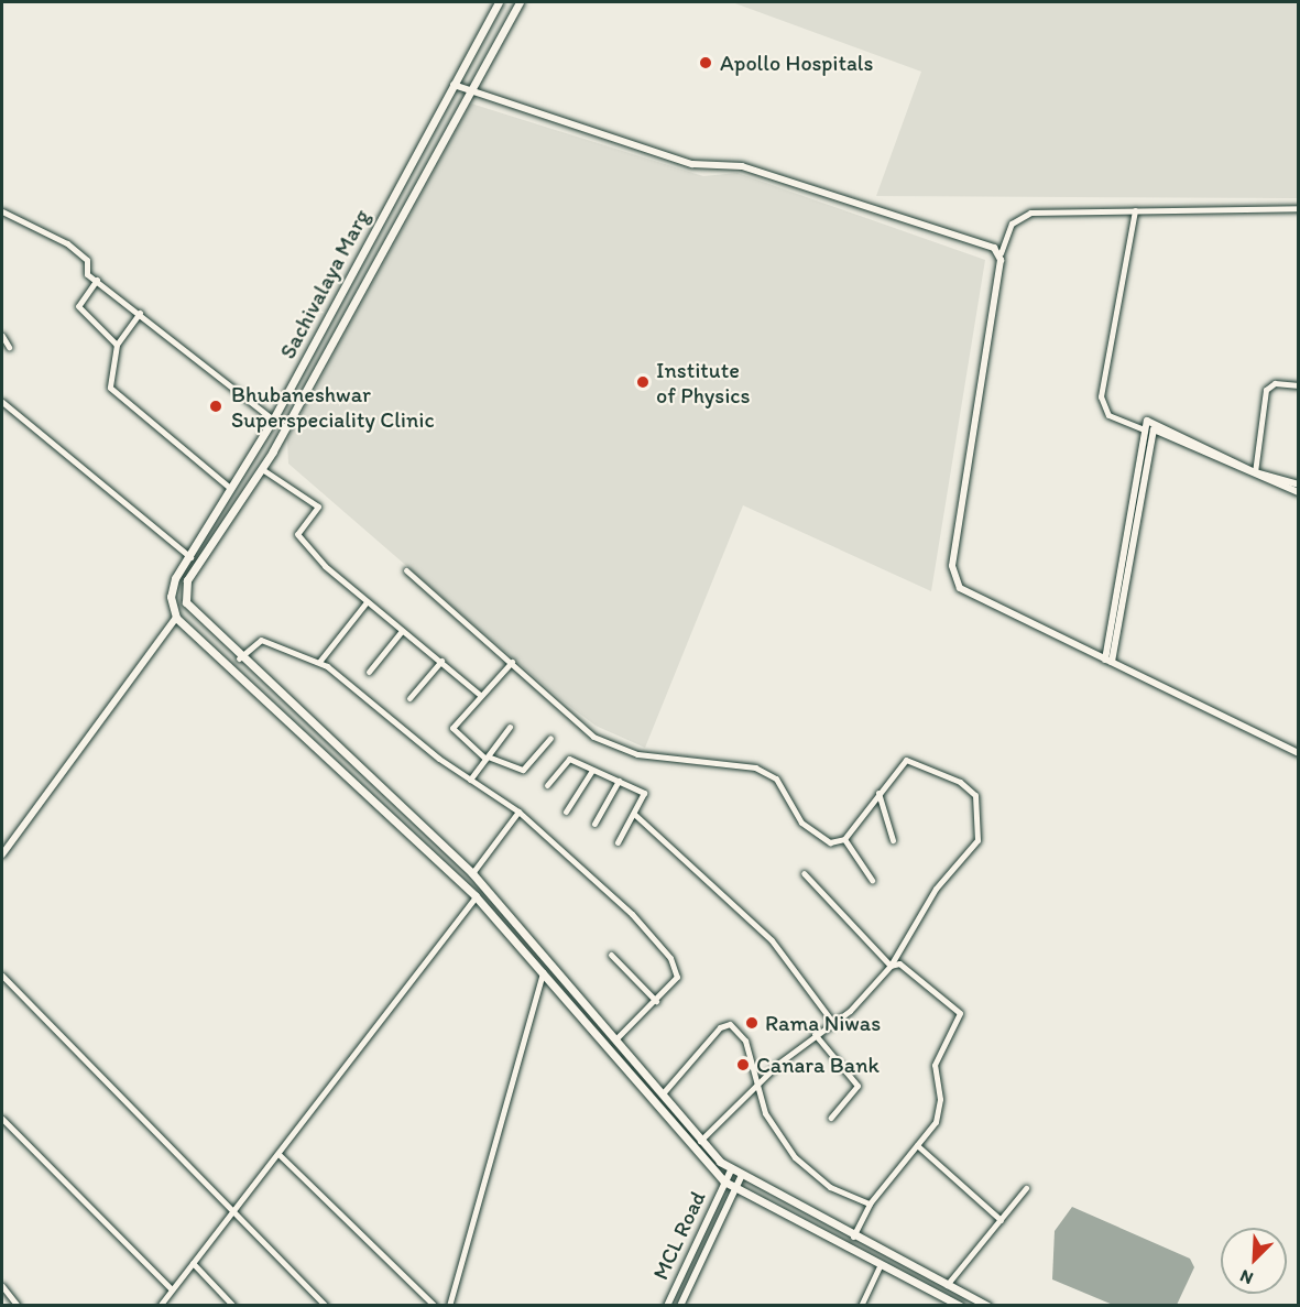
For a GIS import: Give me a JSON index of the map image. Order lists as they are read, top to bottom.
{
  "streets": {
    "main road": ["Sachivalaya Marg"],
    "street": ["MCL Road"]
  },
  "places": [
    "Apollo Hospitals",
    "Institute of Physics",
    "Bhubaneshwar Superspeciality Clinic",
    "Rama Niwas",
    "Canara Bank"
  ],
  "north": "bottom left"
}
